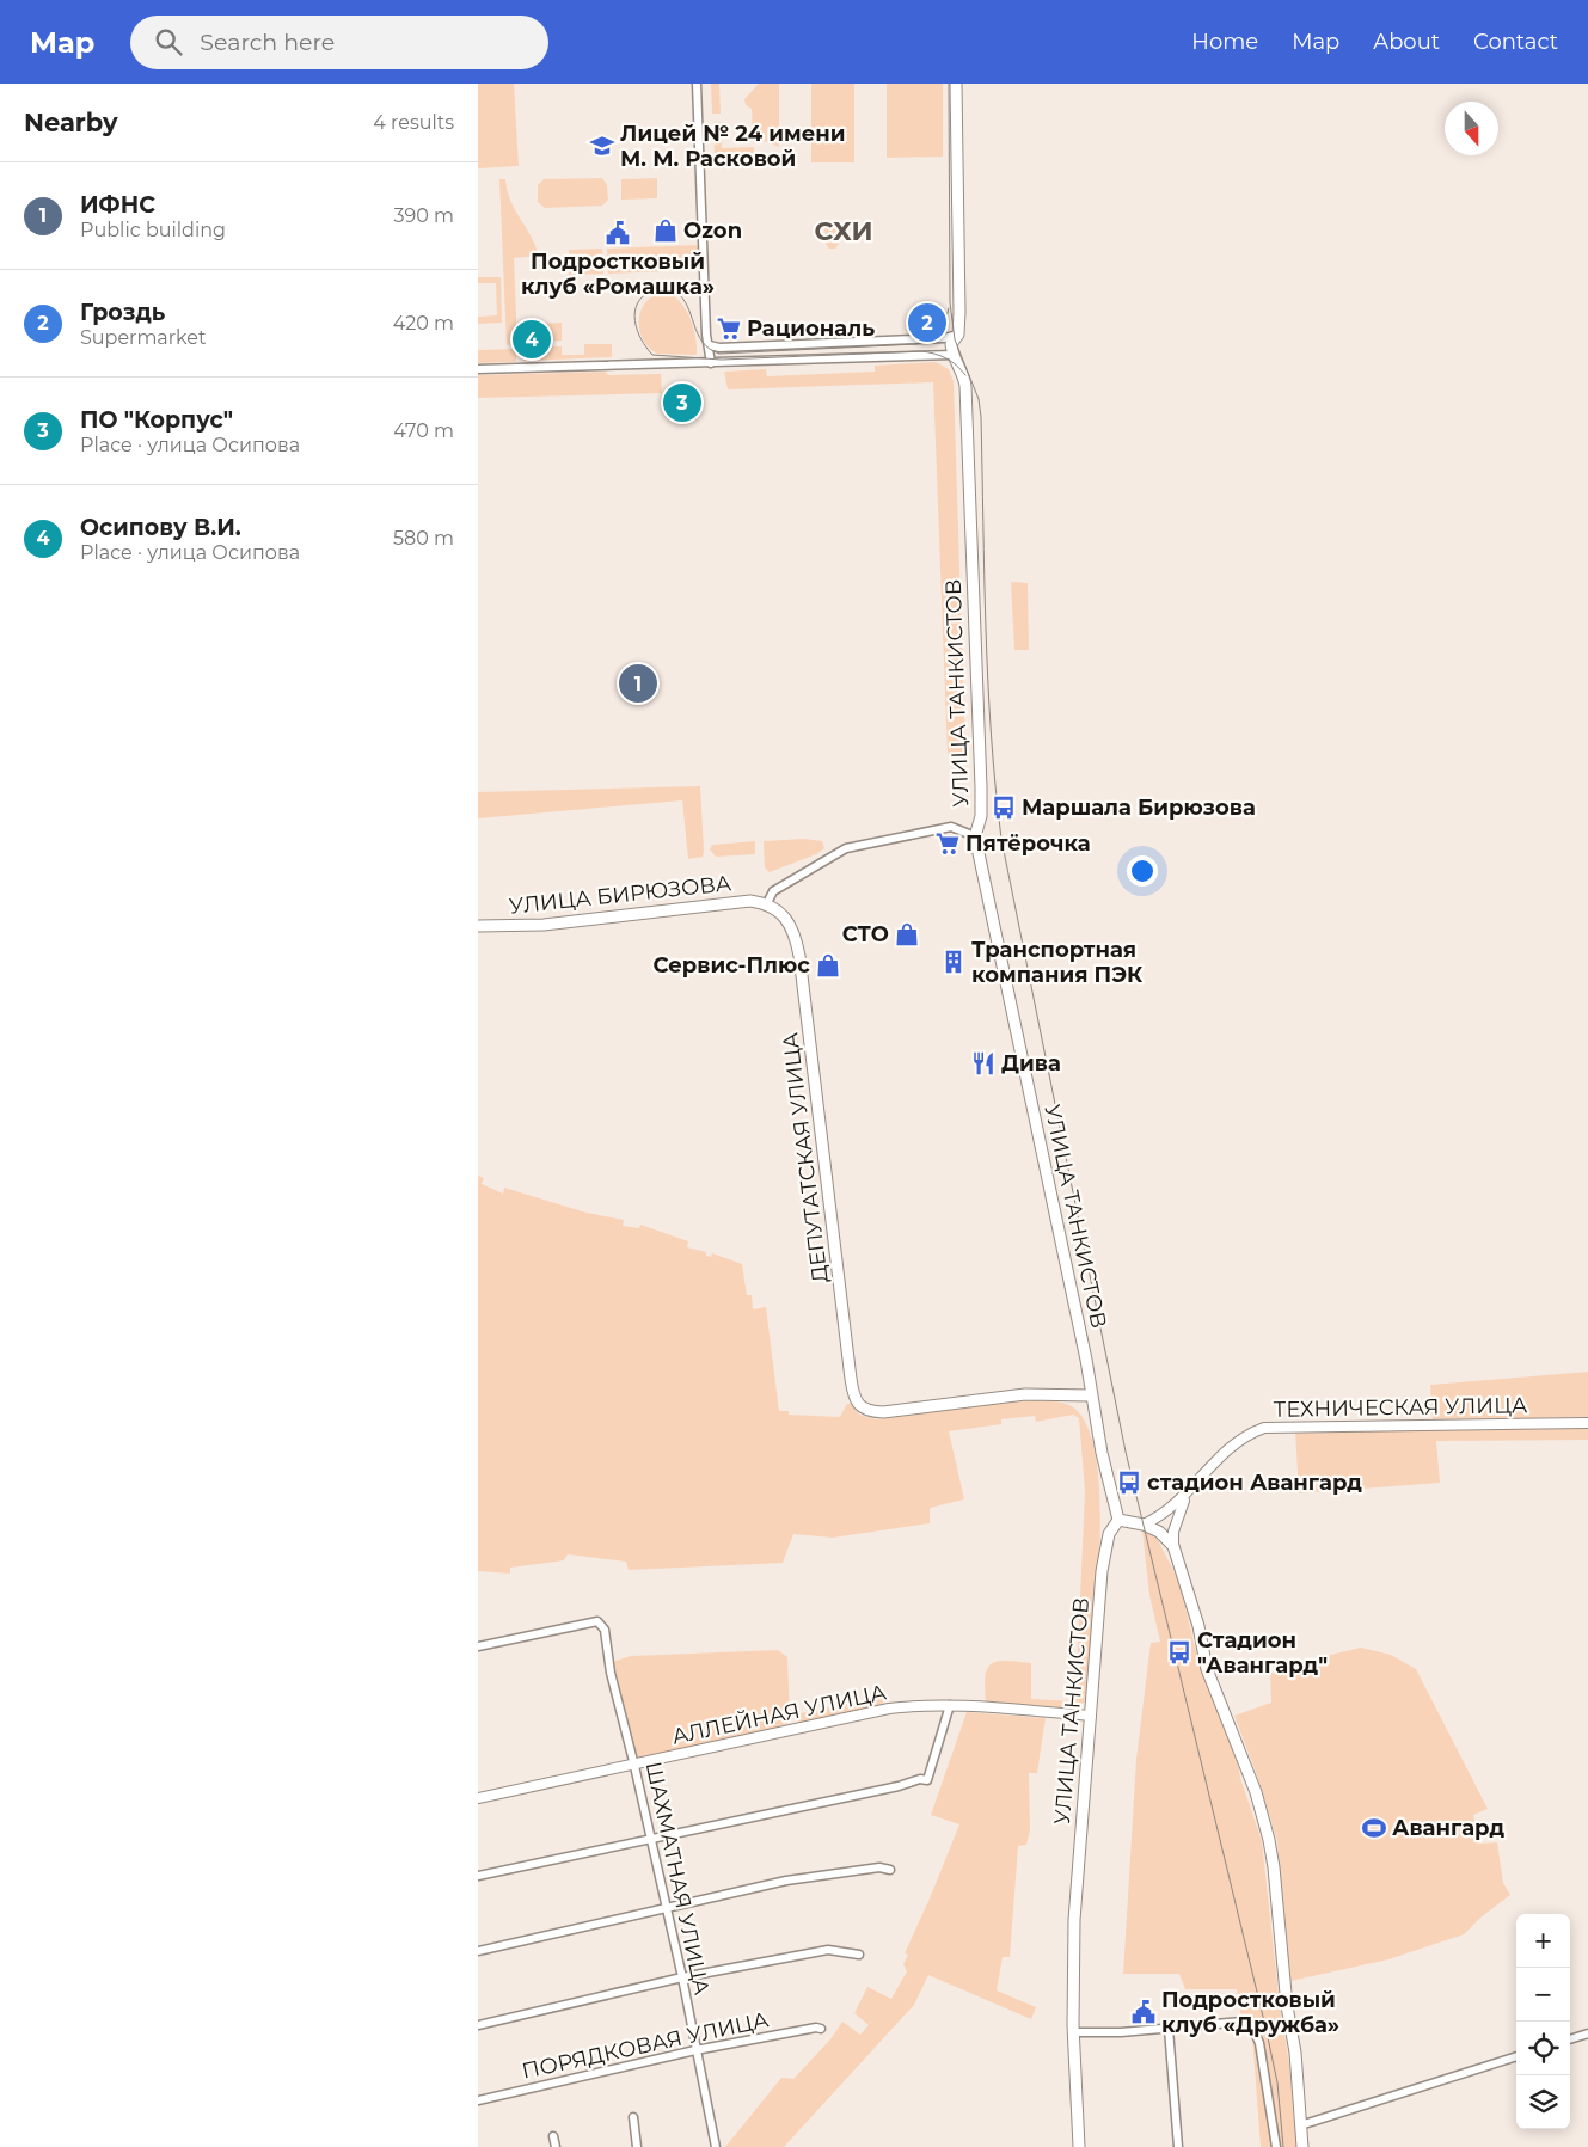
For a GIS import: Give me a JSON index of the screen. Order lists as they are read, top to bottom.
{
  "streets": {
    "main road": ["УЛИЦА ТАНКИСТОВ", "УЛИЦА БИРЮЗОВА", "ДЕПУТАТСКАЯ УЛИЦА"],
    "street": [
      "ТЕХНИЧЕСКАЯ УЛИЦА",
      "АЛЛЕЙНАЯ УЛИЦА",
      "ШАХМАТНАЯ УЛИЦА",
      "ПОРЯДКОВАЯ УЛИЦА"
    ]
  },
  "crossings": [
    ["УЛИЦА ТАНКИСТОВ", "ДЕПУТАТСКАЯ УЛИЦА"],
    ["УЛИЦА ТАНКИСТОВ", "АЛЛЕЙНАЯ УЛИЦА"],
    ["УЛИЦА БИРЮЗОВА", "ДЕПУТАТСКАЯ УЛИЦА"],
    ["АЛЛЕЙНАЯ УЛИЦА", "ШАХМАТНАЯ УЛИЦА"],
    ["ШАХМАТНАЯ УЛИЦА", "ПОРЯДКОВАЯ УЛИЦА"]
  ],
  "districts": ["СХИ"],
  "places": {
    "school or university": ["Лицей № 24 имени М. М. Расковой"],
    "shop": ["Ozon", "СТО", "Сервис-Плюс"],
    "public building": ["Подростковый клуб «Ромашка»", "Подростковый клуб «Дружба»"],
    "supermarket": ["Рациональ", "Пятёрочка"],
    "bus stop": ["Маршала Бирюзова", "стадион Авангард", "Стадион \"Авангард\""],
    "building": ["Транспортная компания ПЭК"],
    "restaurant": ["Дива"],
    "sports": ["Авангард"]
  },
  "north": "bottom",
  "page": {
    "header": "Map",
    "search": "Search here",
    "nav": [
      "Home",
      "Map",
      "About",
      "Contact"
    ],
    "heading": ["Nearby", "4 results"],
    "list": [
      {
        "mark": "1",
        "name": "ИФНС",
        "note": "Public building",
        "value": "390 m"
      },
      {
        "mark": "2",
        "name": "Гроздь",
        "note": "Supermarket",
        "value": "420 m"
      },
      {
        "mark": "3",
        "name": "ПО \"Корпус\"",
        "note": "Place · улица Осипова",
        "value": "470 m"
      },
      {
        "mark": "4",
        "name": "Осипову В.И.",
        "note": "Place · улица Осипова",
        "value": "580 m"
      }
    ],
    "pins": [
      "2",
      "4",
      "3",
      "1"
    ],
    "map_buttons": ["+", "−"]
  }
}
